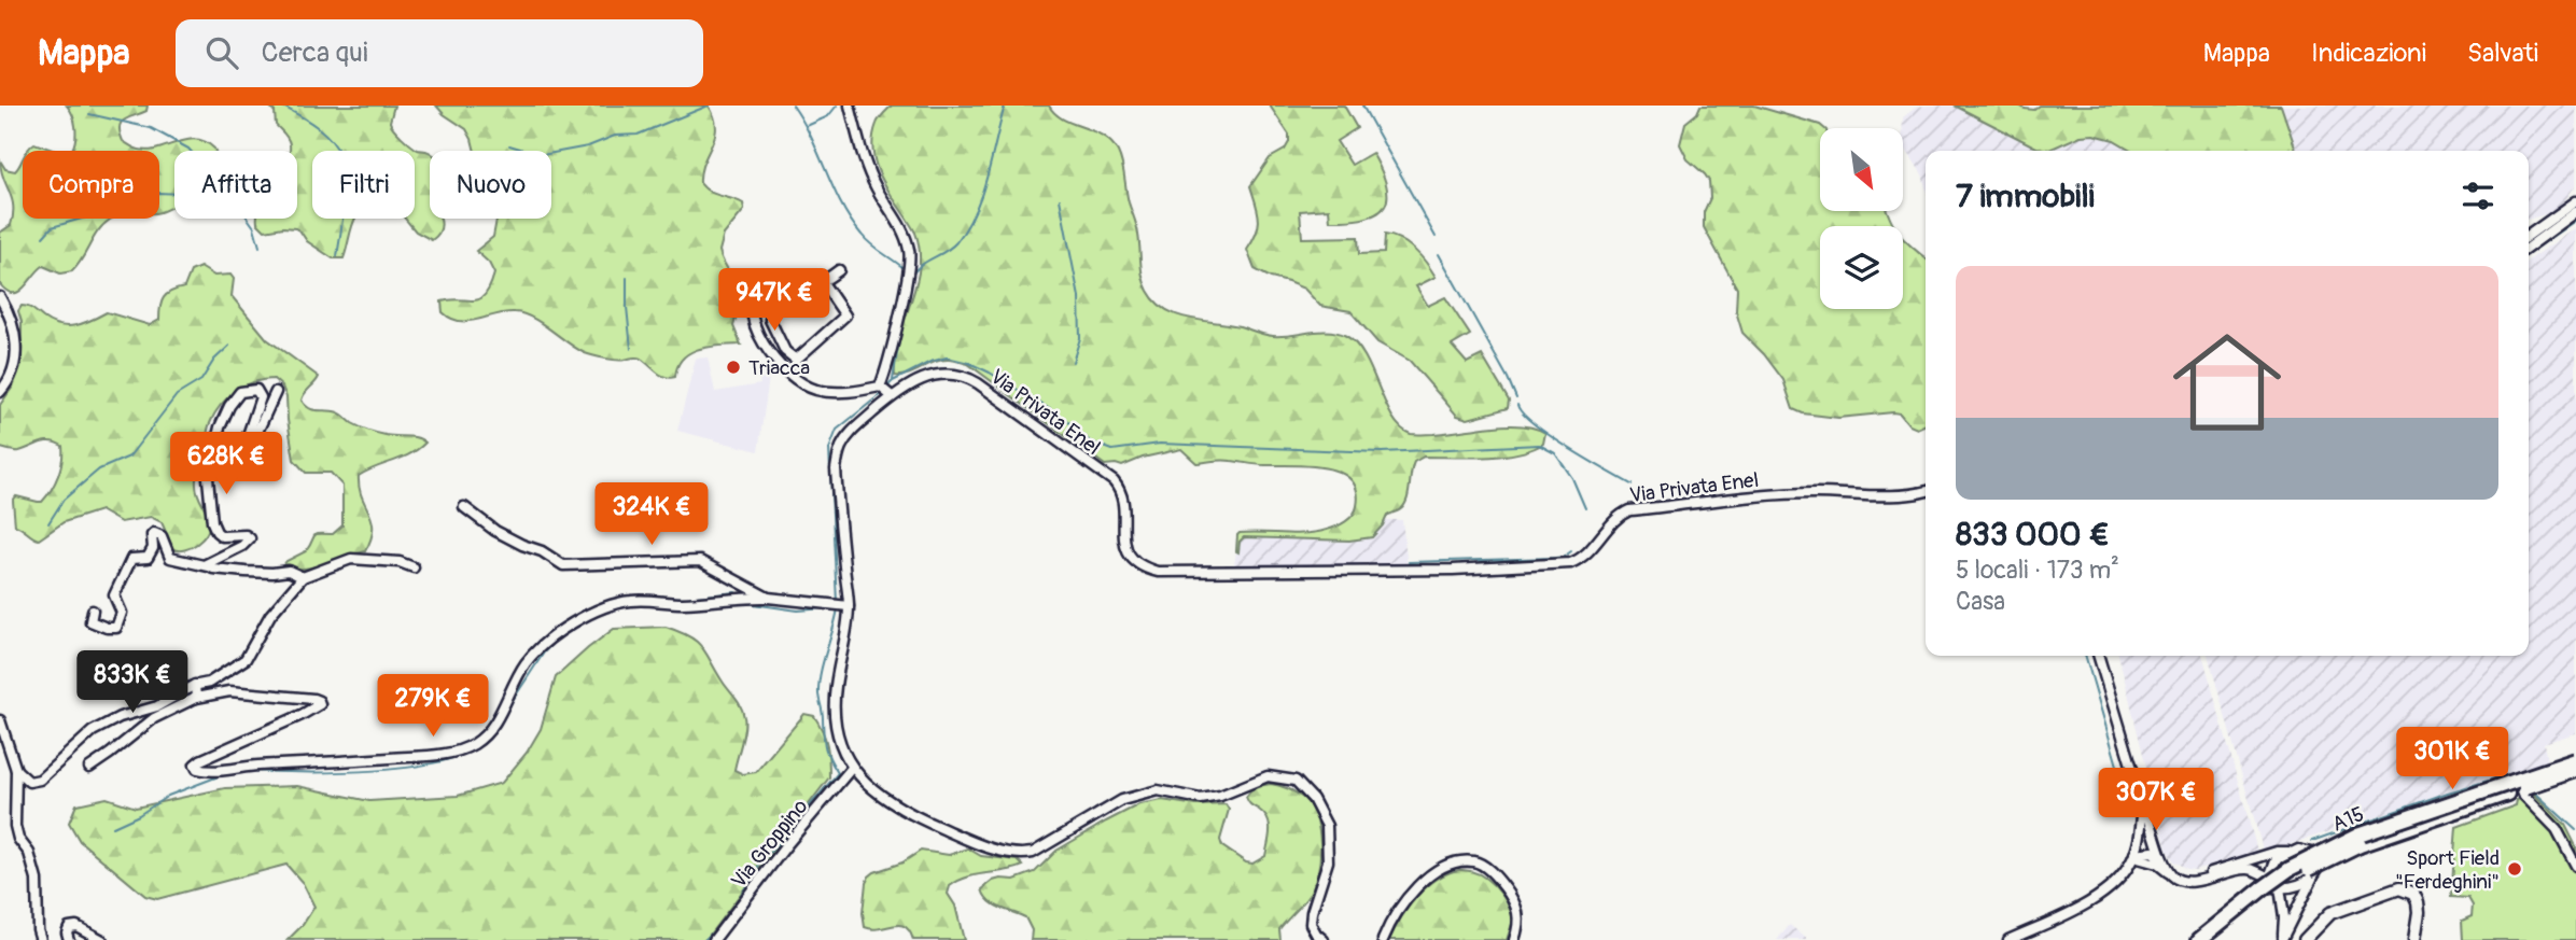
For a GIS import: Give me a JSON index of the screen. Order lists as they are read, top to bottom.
{
  "streets": {
    "highway": ["A15"],
    "street": ["Via Privata Enel", "Via Groppino"]
  },
  "crossings": [
    ["Via Privata Enel", "Via Groppino"]
  ],
  "places": ["Triacca", "Sport Field \"Ferdeghini\""],
  "north": "bottom right",
  "page": {
    "header": "Mappa",
    "search": "Cerca qui",
    "nav": ["Mappa", "Indicazioni", "Salvati"],
    "chip": [
      "Compra",
      "Affitta",
      "Filtri",
      "Nuovo"
    ],
    "heading": "7 immobili",
    "list": [
      {
        "name": "833 000 €",
        "note": "5 locali · 173 m² · Casa"
      }
    ],
    "price": [
      "947K €",
      "628K €",
      "324K €",
      "833K €",
      "279K €",
      "301K €",
      "307K €"
    ]
  }
}
